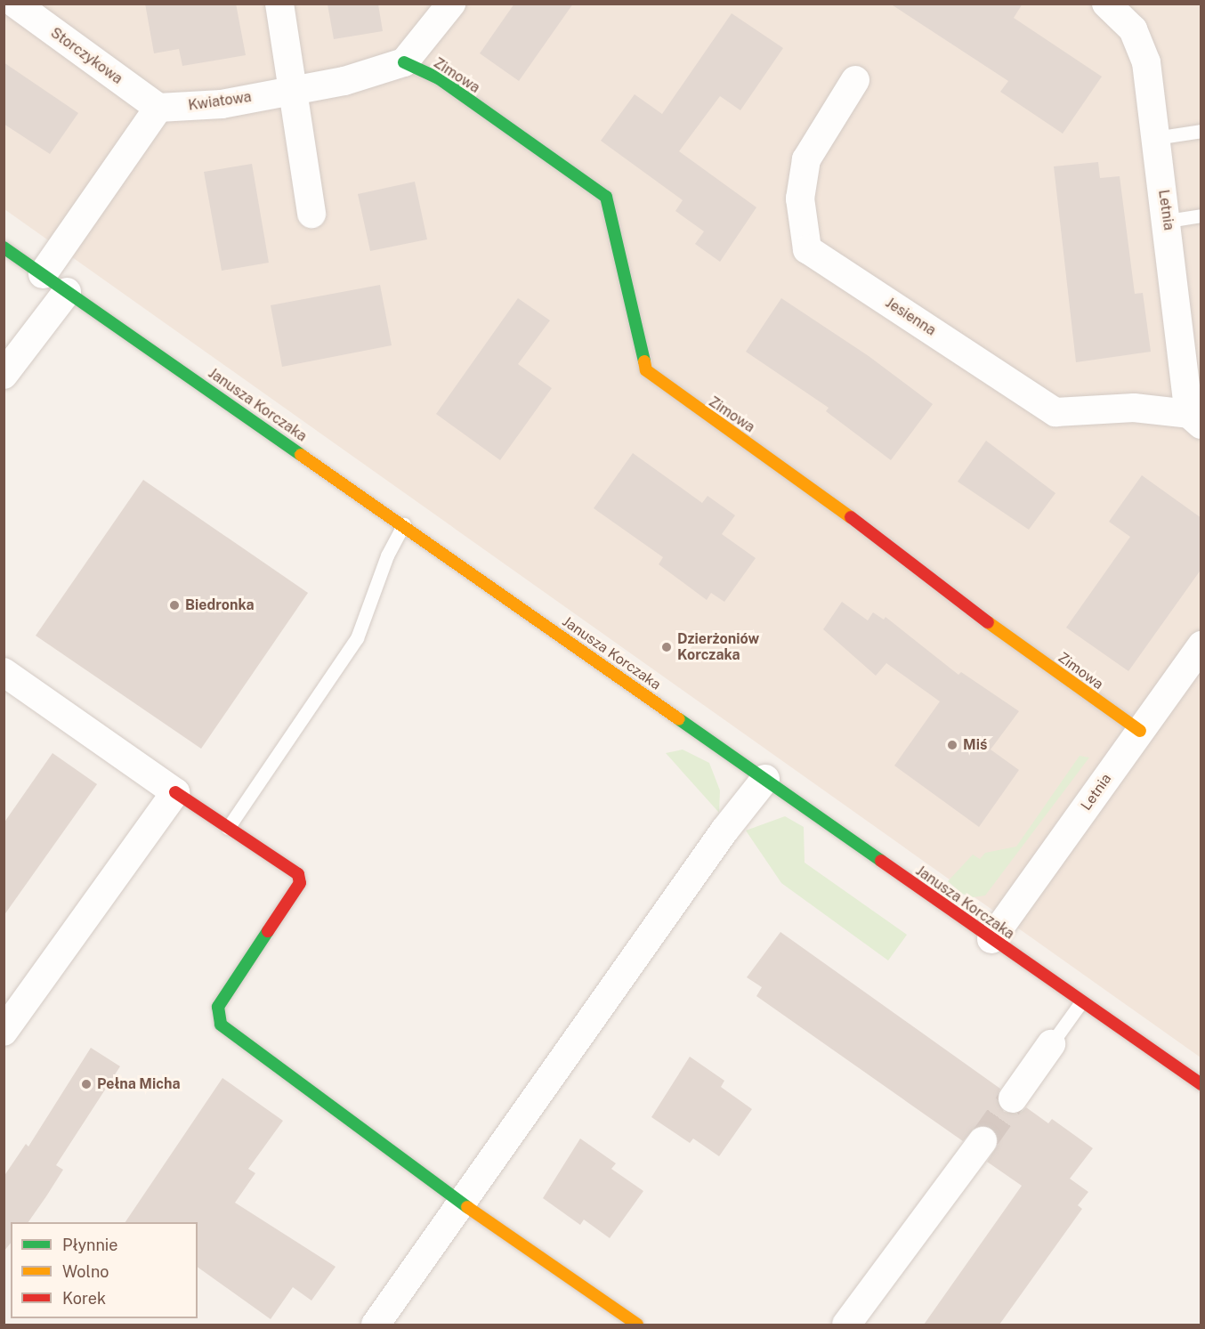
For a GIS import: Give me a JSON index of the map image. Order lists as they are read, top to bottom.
{
  "streets": {
    "street": [
      "Storczykowa",
      "Zimowa",
      "Kwiatowa",
      "Letnia",
      "Jesienna",
      "Janusza Korczaka"
    ]
  },
  "crossings": [
    ["Storczykowa", "Kwiatowa"],
    ["Zimowa", "Kwiatowa"],
    ["Zimowa", "Letnia"],
    ["Letnia", "Jesienna"],
    ["Letnia", "Janusza Korczaka"]
  ],
  "places": [
    "Biedronka",
    "Dzierżoniów Korczaka",
    "Miś",
    "Pełna Micha"
  ],
  "legend": ["Płynnie", "Wolno", "Korek"]
}
